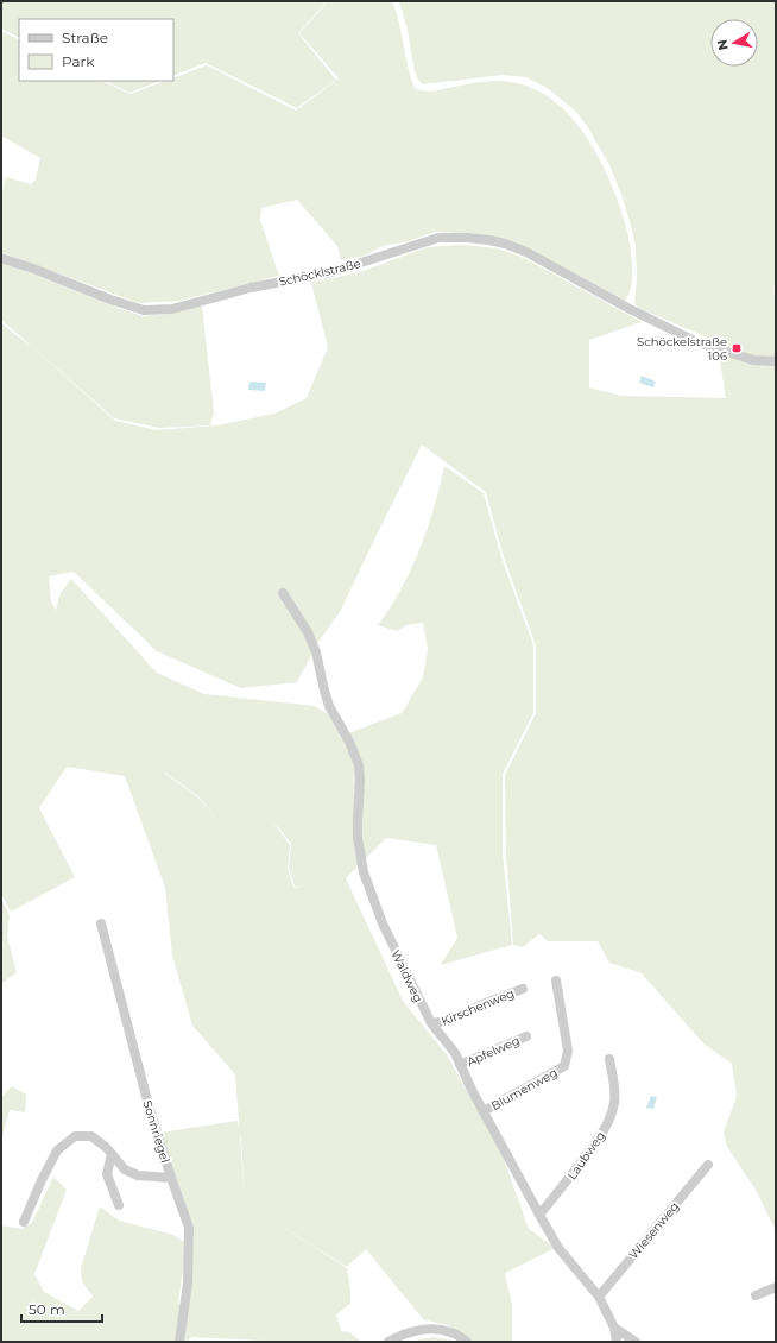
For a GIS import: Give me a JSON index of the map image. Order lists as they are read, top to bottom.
{
  "streets": {
    "street": [
      "Schöcklstraße",
      "Waldweg",
      "Kirschenweg",
      "Apfelweg",
      "Blumenweg",
      "Sonnriegel",
      "Laubweg",
      "Wiesenweg"
    ]
  },
  "crossings": [
    ["Waldweg", "Kirschenweg"],
    ["Waldweg", "Apfelweg"],
    ["Waldweg", "Blumenweg"],
    ["Waldweg", "Laubweg"],
    ["Waldweg", "Wiesenweg"]
  ],
  "places": {
    "transit": ["Schöckelstraße 106"]
  },
  "legend": ["Straße", "Park"],
  "scale_bar": "50 m",
  "north": "left"
}
